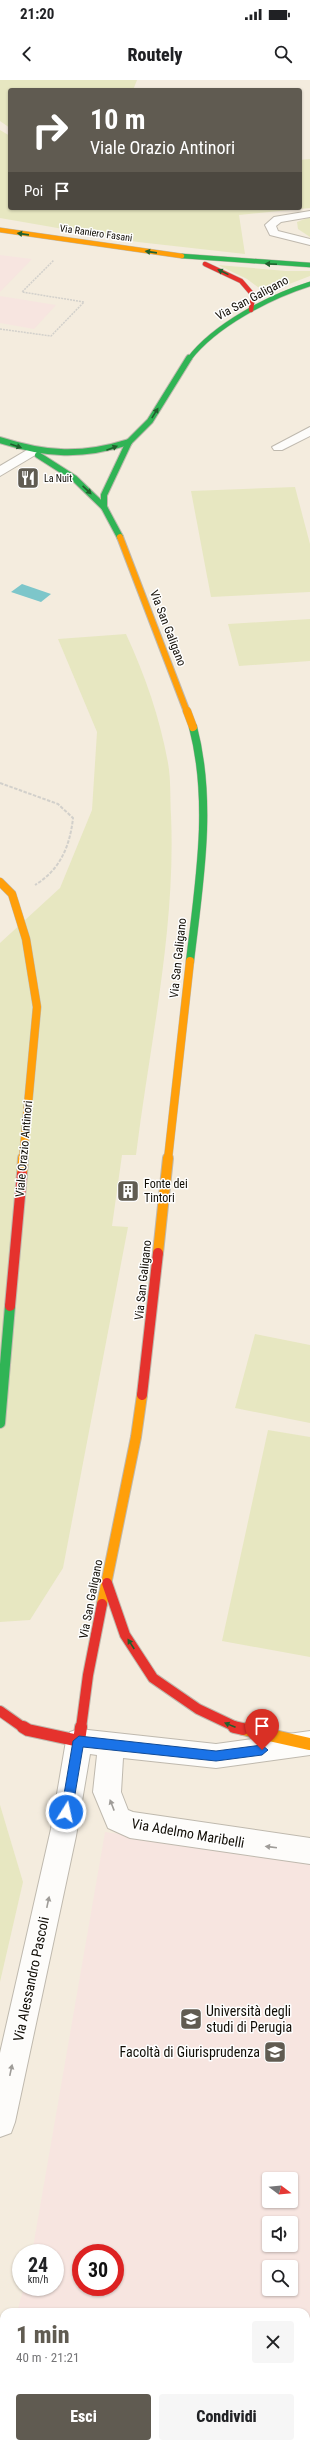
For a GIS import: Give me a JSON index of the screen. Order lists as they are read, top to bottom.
{
  "streets": {
    "street": [
      "Via Raniero Fasani",
      "Via San Galigano",
      "Viale Orazio Antinori",
      "Via Adelmo Maribelli",
      "Via Alessandro Pascoli"
    ]
  },
  "crossings": [
    ["Via Raniero Fasani", "Via San Galigano"],
    ["Via San Galigano", "Via Alessandro Pascoli"]
  ],
  "one_way": ["Via Raniero Fasani", "Via Adelmo Maribelli", "Via Alessandro Pascoli"],
  "places": {
    "restaurant": ["La Nuit"],
    "building": ["Fonte dei Tintori"],
    "school or university": ["Università degli studi di Perugia", "Facoltà di Giurisprudenza"]
  },
  "north": "right",
  "page": {
    "status": "21:20",
    "header": "Routely",
    "turn": ["10 m", "Viale Orazio Antinori"],
    "then": "Poi",
    "speed": "24 km/h",
    "limit": "30",
    "heading": ["1 min", "40 m · 21:21"],
    "buttons": ["Esci", "Condividi"]
  }
}
